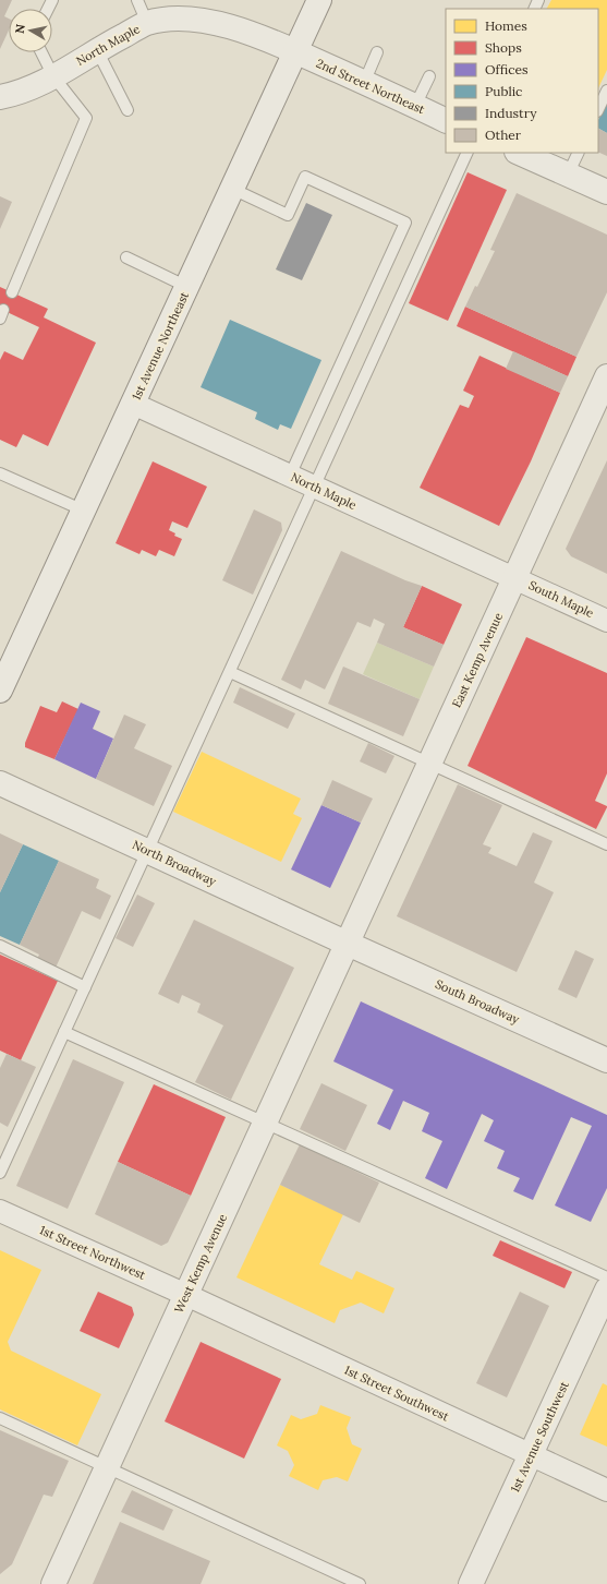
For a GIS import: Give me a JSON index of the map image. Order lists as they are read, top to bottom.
{
  "streets": {
    "street": [
      "North Maple",
      "2nd Street Northeast",
      "1st Avenue Northeast",
      "South Maple",
      "East Kemp Avenue",
      "North Broadway",
      "South Broadway",
      "1st Street Northwest",
      "West Kemp Avenue",
      "1st Street Southwest",
      "1st Avenue Southwest"
    ]
  },
  "crossings": [
    ["North Maple", "2nd Street Northeast"],
    ["North Maple", "1st Avenue Northeast"],
    ["North Maple", "South Maple"],
    ["North Maple", "East Kemp Avenue"],
    ["2nd Street Northeast", "1st Avenue Northeast"],
    ["South Maple", "East Kemp Avenue"],
    ["East Kemp Avenue", "North Broadway"],
    ["East Kemp Avenue", "South Broadway"],
    ["East Kemp Avenue", "West Kemp Avenue"],
    ["North Broadway", "South Broadway"],
    ["North Broadway", "West Kemp Avenue"],
    ["South Broadway", "West Kemp Avenue"],
    ["1st Street Northwest", "West Kemp Avenue"],
    ["1st Street Northwest", "1st Street Southwest"],
    ["West Kemp Avenue", "1st Street Southwest"],
    ["1st Street Southwest", "1st Avenue Southwest"]
  ],
  "legend": [
    "Homes",
    "Shops",
    "Offices",
    "Public",
    "Industry",
    "Other"
  ],
  "north": "left"
}
